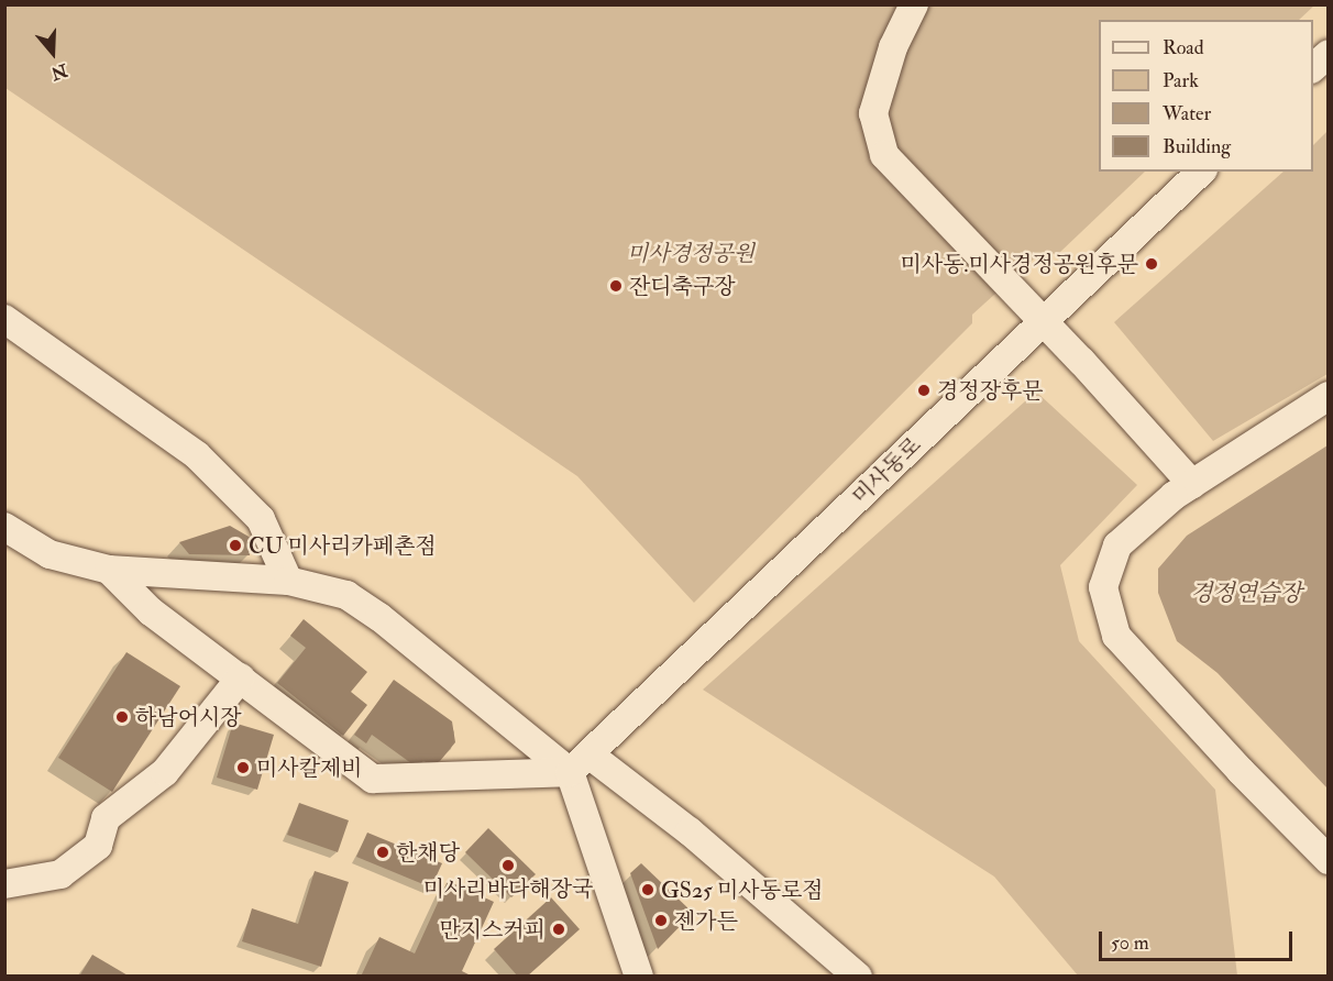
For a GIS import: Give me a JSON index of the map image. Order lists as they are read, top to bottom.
{
  "streets": {
    "street": ["미사동로"]
  },
  "water": ["경정연습장"],
  "parks": ["미사경정공원"],
  "places": [
    "미사동.미사경정공원후문",
    "잔디축구장",
    "경정장후문",
    "CU 미사리카페촌점",
    "하남어시장",
    "미사칼제비",
    "한채당",
    "미사리바다해장국",
    "GS25 미사동로점",
    "젠가든",
    "만지스커피"
  ],
  "legend": [
    "Road",
    "Park",
    "Water",
    "Building"
  ],
  "scale_bar": "50 m",
  "north": "bottom"
}
